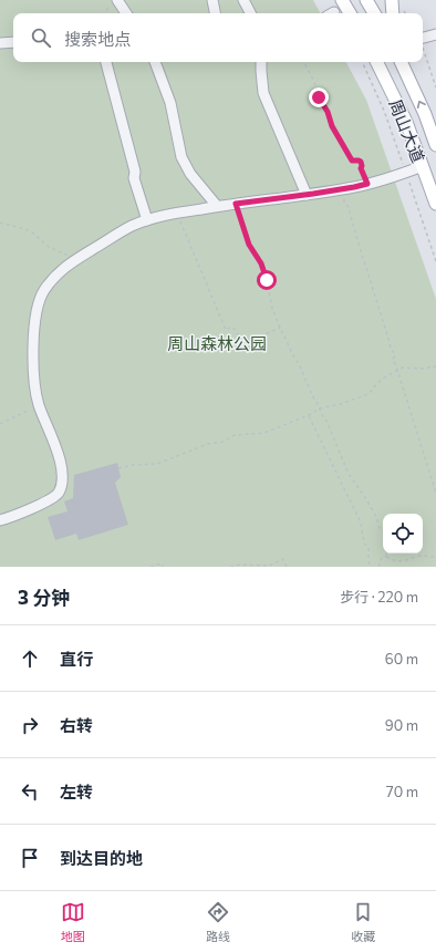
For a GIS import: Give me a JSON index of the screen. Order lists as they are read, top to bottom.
{
  "streets": {
    "main road": ["周山大道"]
  },
  "parks": ["周山森林公园"],
  "page": {
    "search": "搜索地点",
    "heading": ["3 分钟", "步行 · 220 m"],
    "list": [
      ["直行", "60 m"],
      ["右转", "90 m"],
      ["左转", "70 m"],
      "到达目的地"
    ],
    "nav": ["地图", "路线", "收藏"]
  }
}
